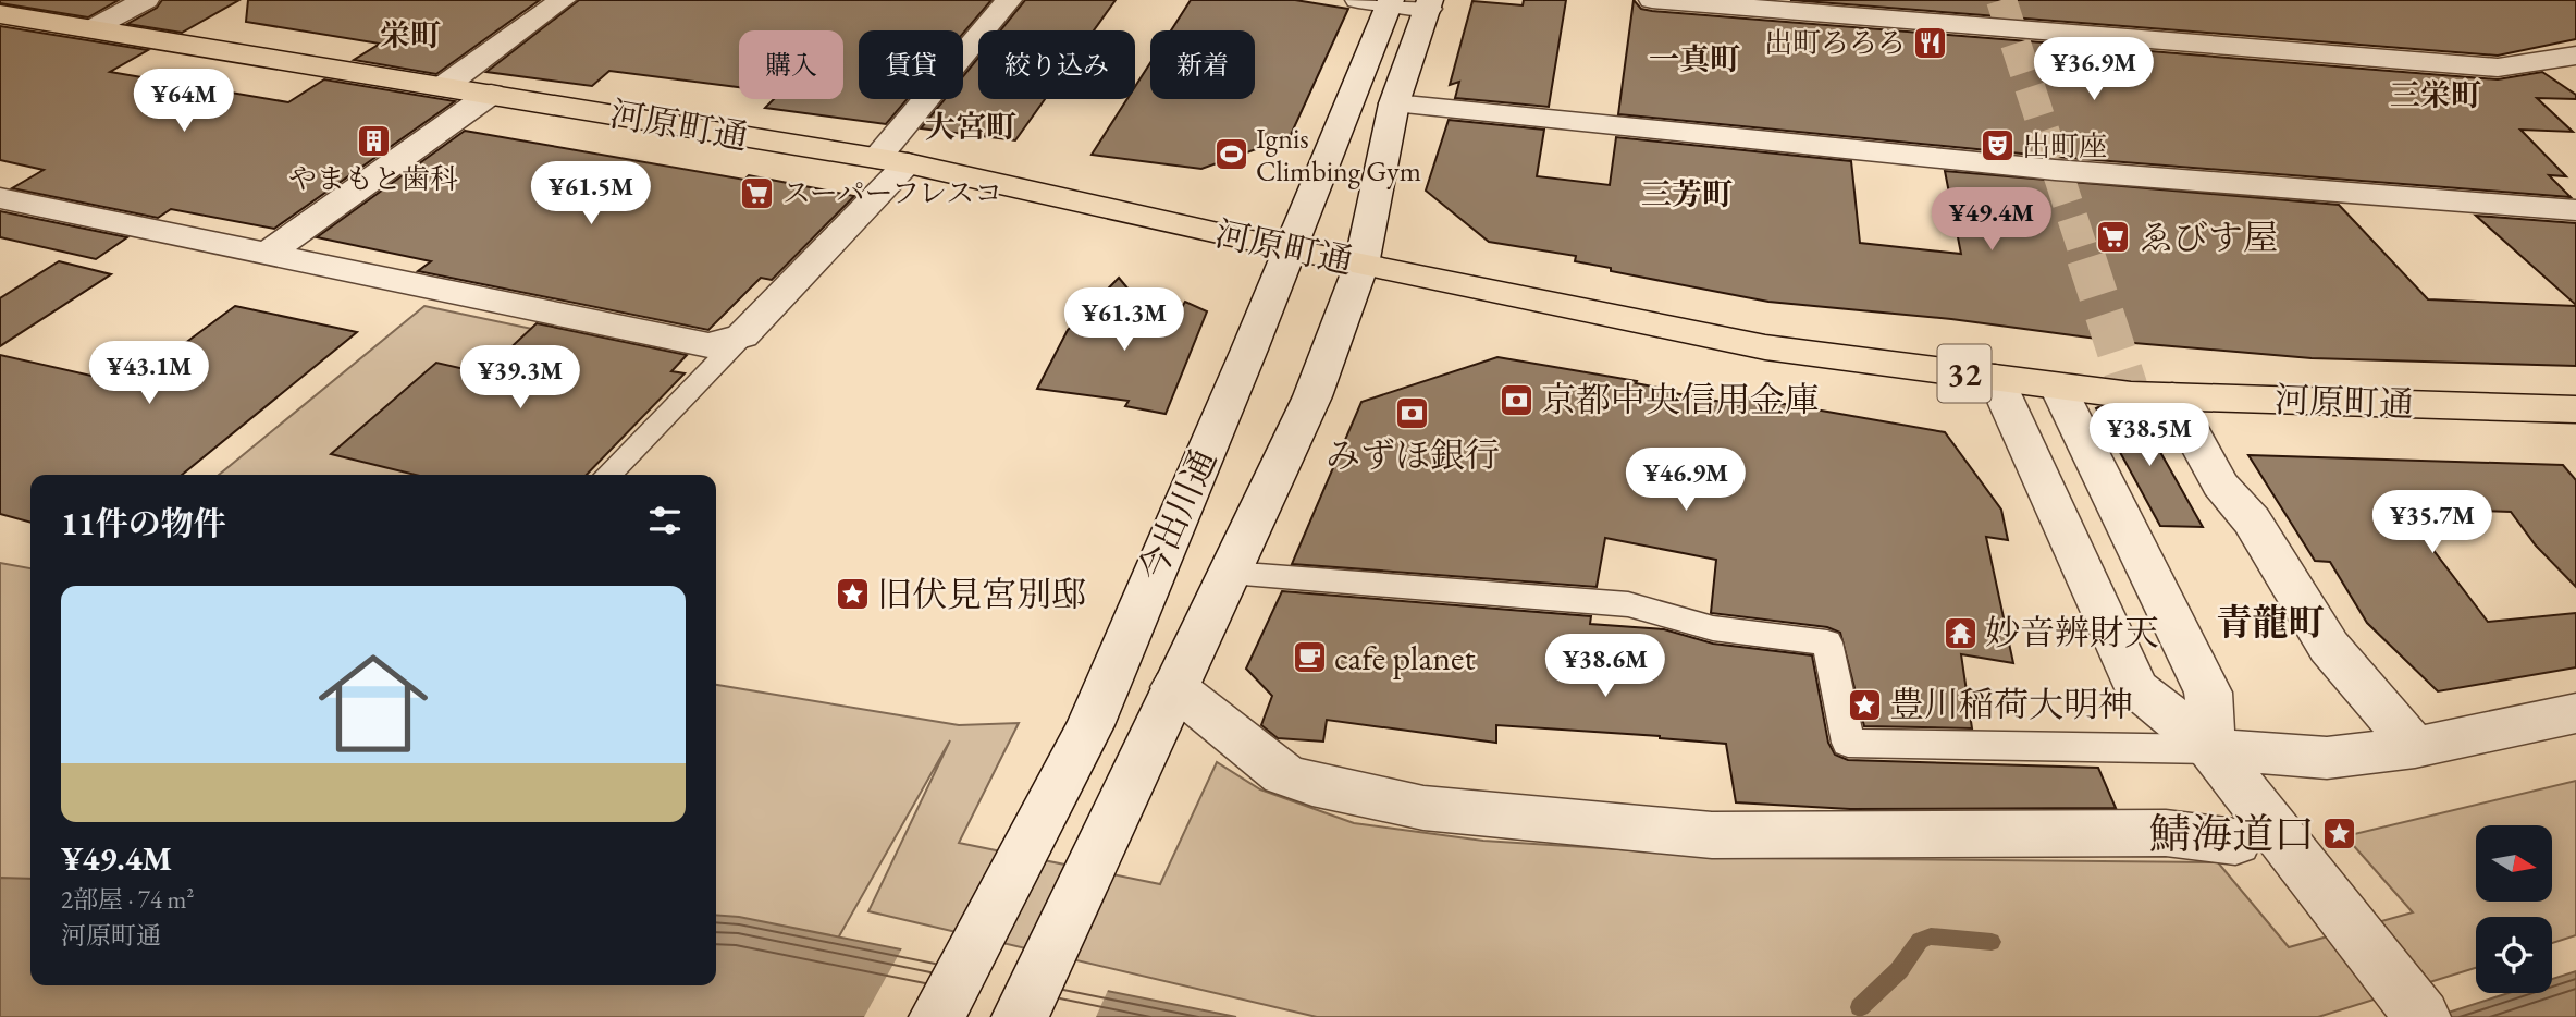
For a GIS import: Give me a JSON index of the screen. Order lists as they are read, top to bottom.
{
  "streets": {
    "main road": ["河原町通", "32"],
    "street": ["今出川通"]
  },
  "crossings": [
    ["河原町通", "今出川通"]
  ],
  "districts": [
    "栄町",
    "一真町",
    "三栄町",
    "大宮町",
    "三芳町",
    "青龍町"
  ],
  "places": {
    "restaurant": ["出町ろろろ"],
    "building": ["やまもと歯科"],
    "theatre": ["出町座"],
    "sports": ["Ignis Climbing Gym"],
    "supermarket": ["スーパーフレスコ", "ゑびす屋"],
    "bank": ["京都中央信用金庫", "みずほ銀行"],
    "place": ["旧伏見宮別邸", "豊川稲荷大明神", "鯖海道口"],
    "temple": ["妙音辨財天"],
    "cafe": ["cafe planet"]
  },
  "north": "right",
  "page": {
    "chip": [
      "購入",
      "賃貸",
      "絞り込み",
      "新着"
    ],
    "price": [
      "¥36.9M",
      "¥64M",
      "¥61.5M",
      "¥49.4M",
      "¥61.3M",
      "¥43.1M",
      "¥39.3M",
      "¥38.5M",
      "¥46.9M",
      "¥35.7M",
      "¥38.6M"
    ],
    "heading": "11件の物件",
    "list": [
      {
        "name": "¥49.4M",
        "note": "2部屋 · 74 m² · 河原町通"
      }
    ]
  }
}
